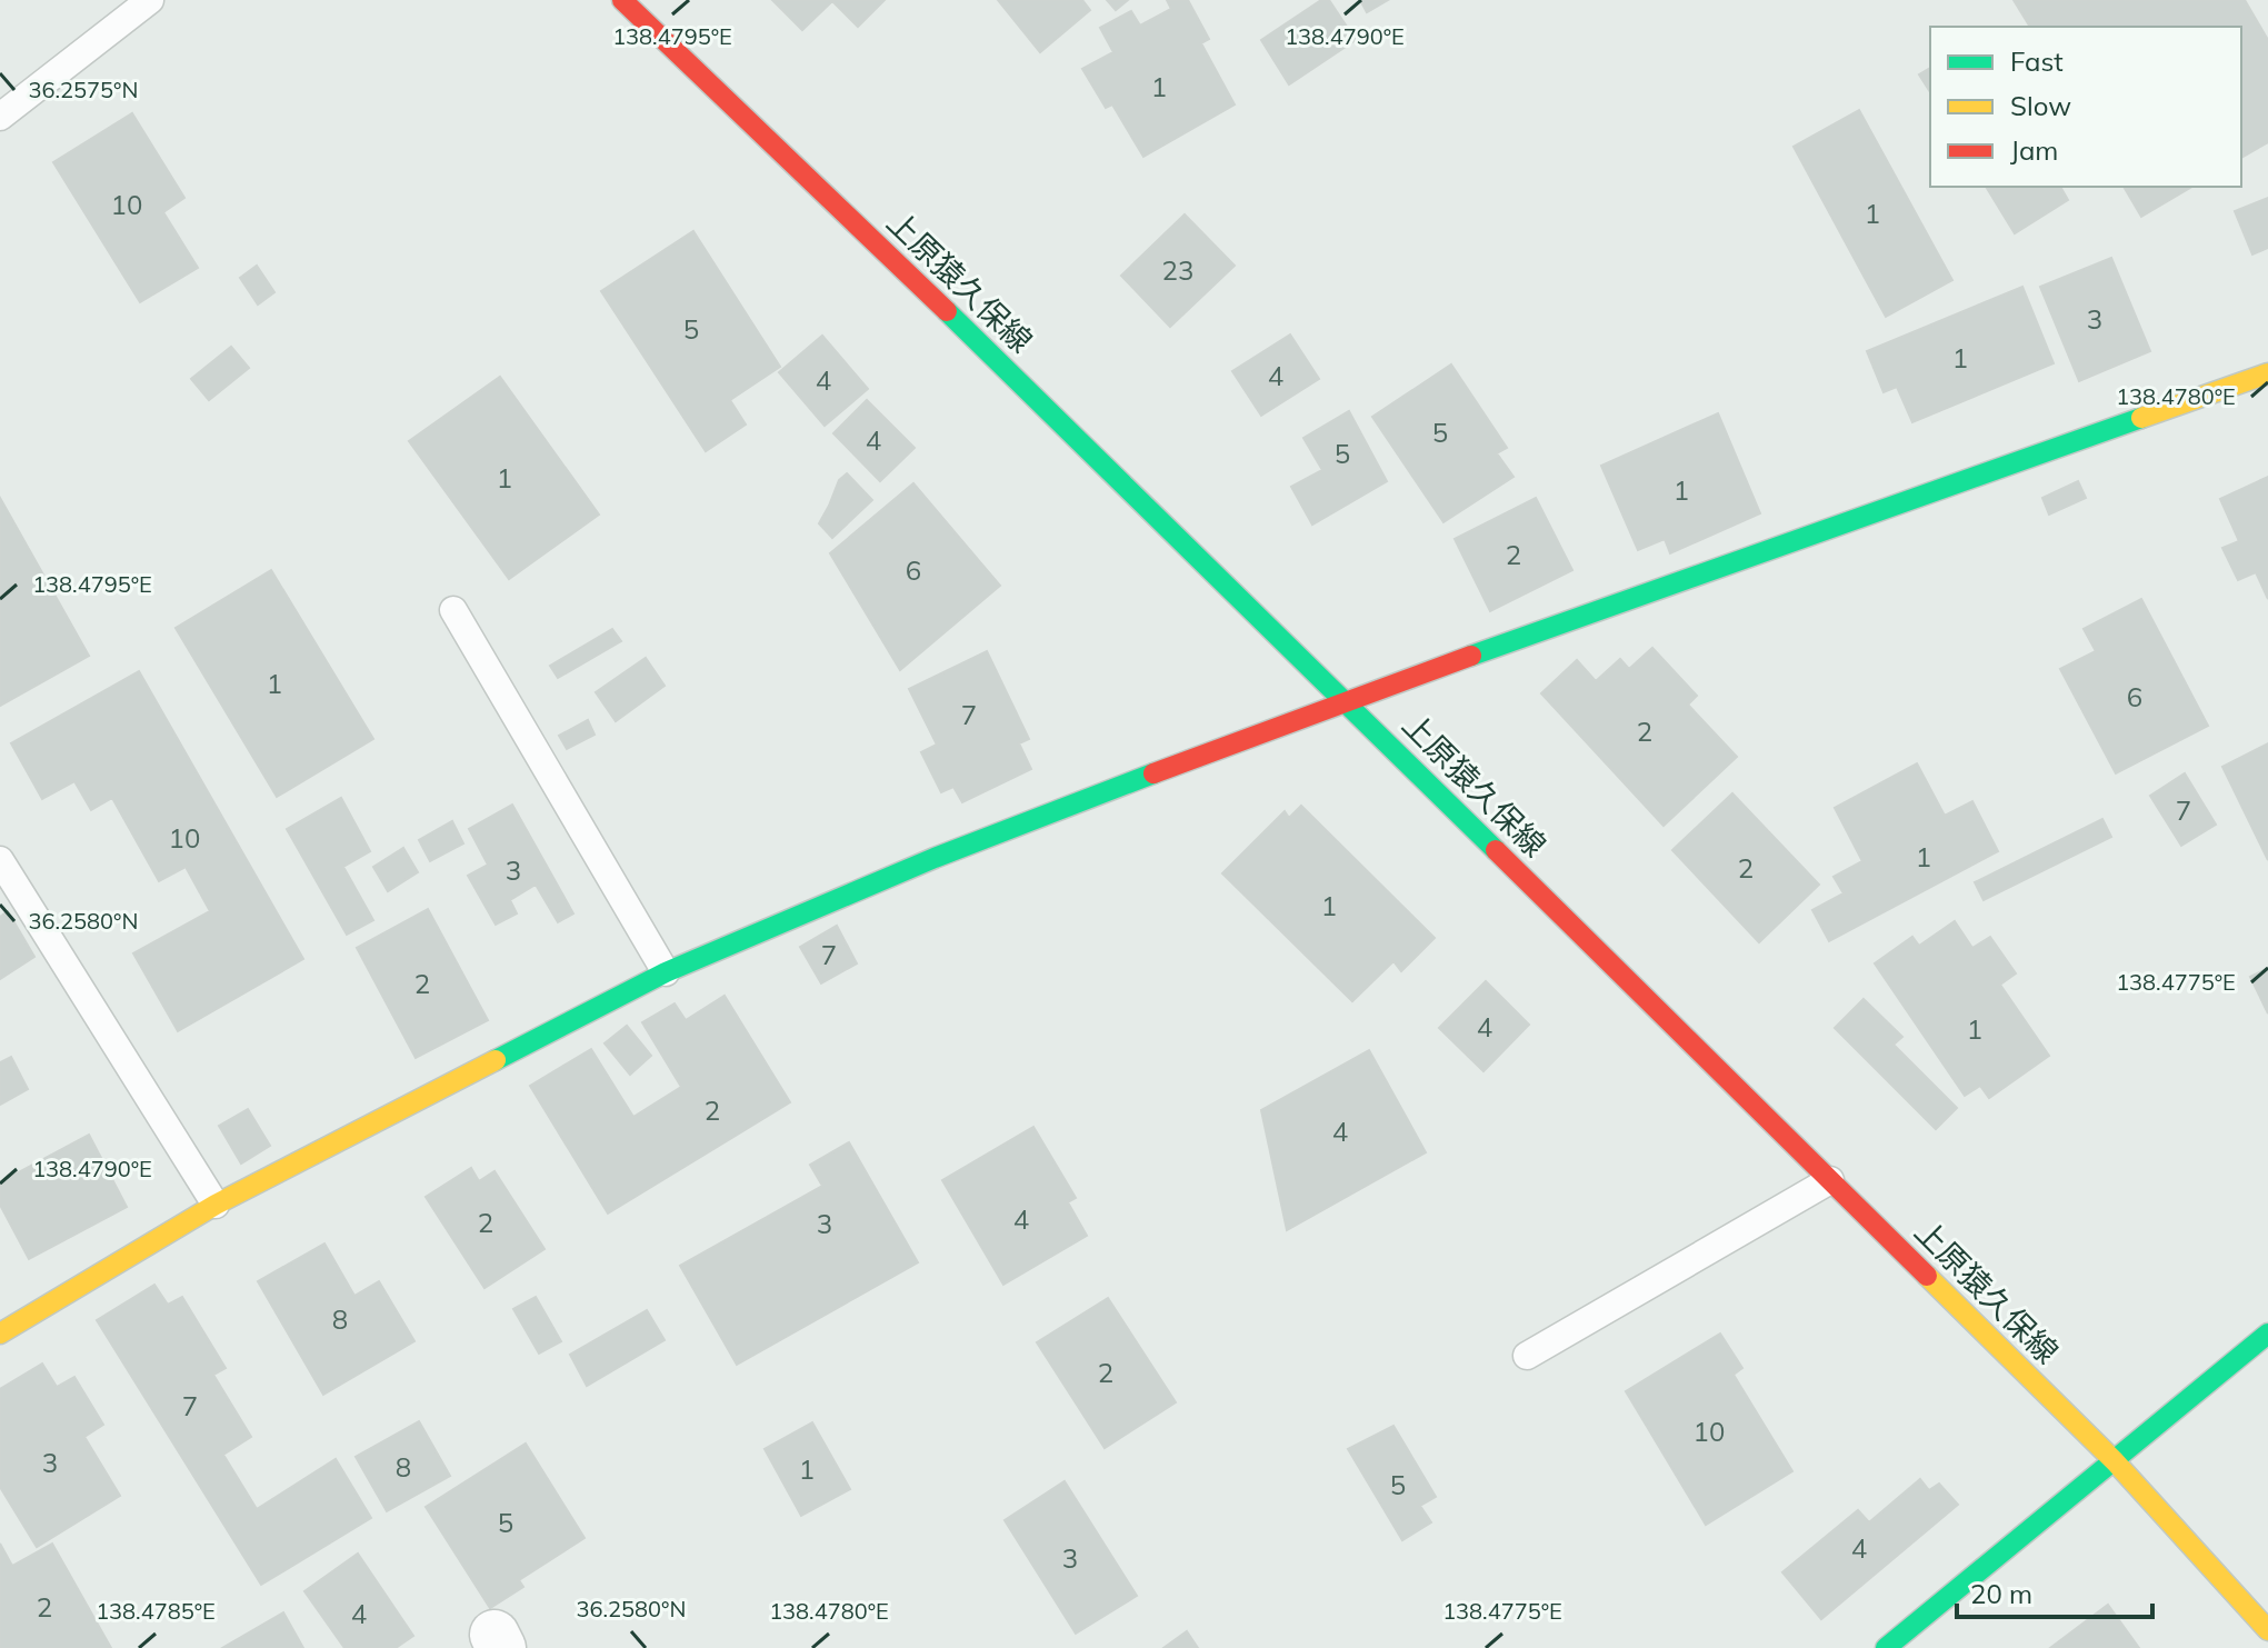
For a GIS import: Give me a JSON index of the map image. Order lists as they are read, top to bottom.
{
  "streets": {
    "street": ["上原猿久保線"]
  },
  "house_numbers": [
    "1",
    "10",
    "1",
    "23",
    "3",
    "5",
    "1",
    "4",
    "4",
    "5",
    "4",
    "5",
    "1",
    "1",
    "2",
    "6",
    "1",
    "6",
    "7",
    "2",
    "7",
    "10",
    "1",
    "2",
    "3",
    "1",
    "7",
    "2",
    "4",
    "1",
    "2",
    "4",
    "4",
    "2",
    "3",
    "8",
    "2",
    "7",
    "10",
    "3",
    "8",
    "1",
    "5",
    "5",
    "4",
    "3",
    "2",
    "4"
  ],
  "legend": ["Fast", "Slow", "Jam"],
  "scale_bar": "20 m",
  "coordinates": [
    "138.4795°E",
    "138.4790°E",
    "36.2575°N",
    "138.4780°E",
    "36.2580°N",
    "138.4775°E",
    "138.4785°E"
  ]
}
